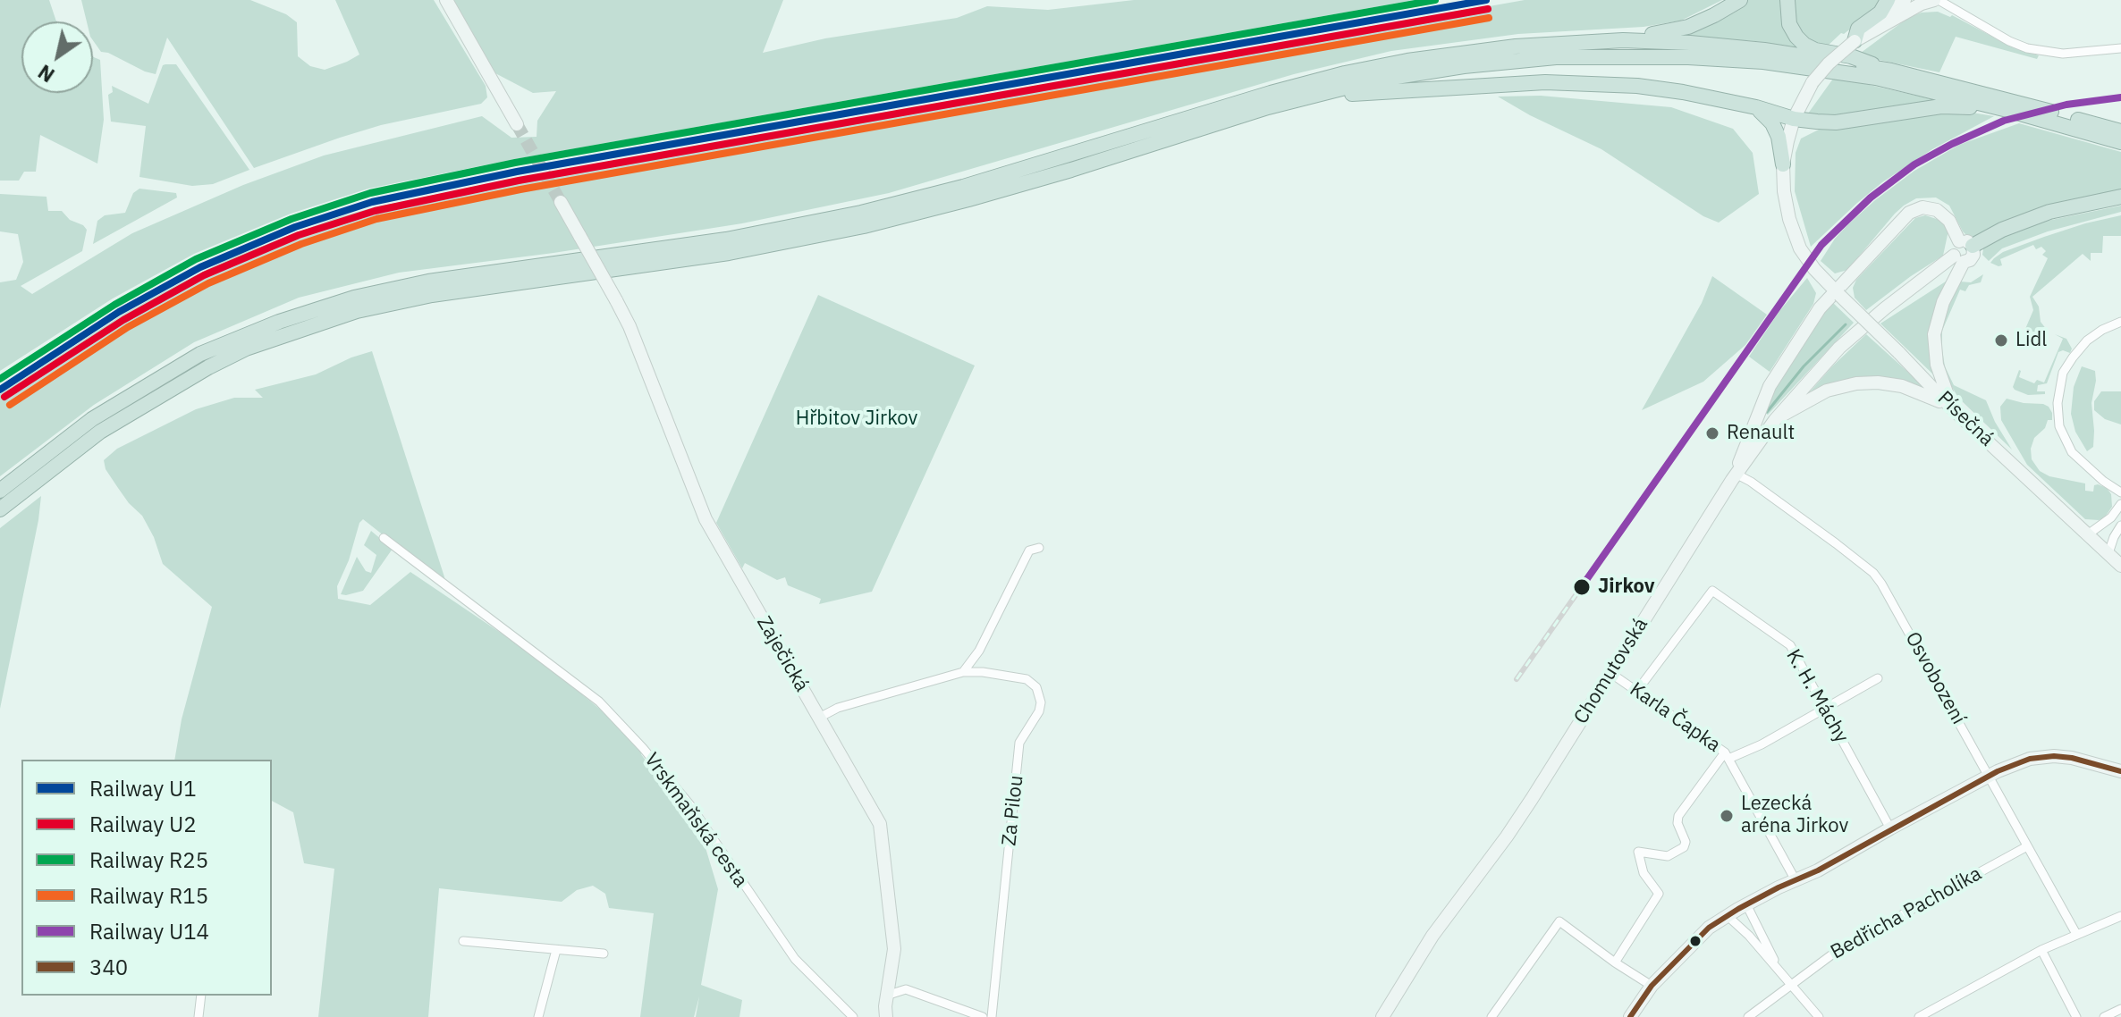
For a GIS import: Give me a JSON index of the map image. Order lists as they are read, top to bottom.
{
  "streets": {
    "street": [
      "Písečná",
      "Zaječická",
      "Chomutovská",
      "Osvobození",
      "K. H. Máchy",
      "Karla Čapka",
      "Za Pilou",
      "Vrskmaňská cesta",
      "Bedřicha Pacholíka"
    ]
  },
  "crossings": [
    ["Chomutovská", "Osvobození"],
    ["Chomutovská", "Karla Čapka"],
    ["Osvobození", "Bedřicha Pacholíka"],
    ["K. H. Máchy", "Karla Čapka"]
  ],
  "parks": ["Hřbitov Jirkov"],
  "places": [
    "Lidl",
    "Renault",
    "Jirkov",
    "Lezecká aréna Jirkov"
  ],
  "lines": [
    "rail line U1",
    "rail line R25",
    "rail line U2",
    "rail line R15",
    "rail line U14",
    "transit line 340"
  ],
  "legend": [
    "Railway U1",
    "Railway U2",
    "Railway R25",
    "Railway R15",
    "Railway U14",
    "340"
  ],
  "north": "bottom left"
}
